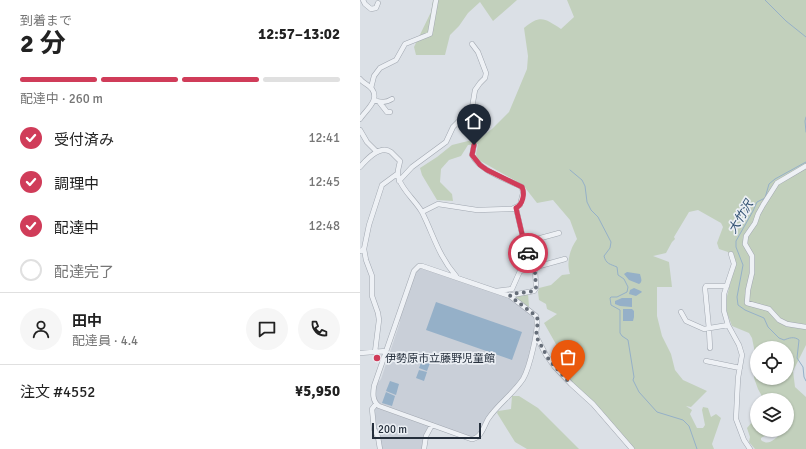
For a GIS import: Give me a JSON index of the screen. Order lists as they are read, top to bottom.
{
  "water": ["大竹沢"],
  "places": ["伊勢原市立藤野児童館"],
  "scale_bar": "200 m",
  "page": {
    "heading": ["2 分", "到着まで", "12:57–13:02"],
    "panel": [
      "田中",
      "配達員 · 4.4",
      "注文 #4552",
      "¥5,950"
    ],
    "bar": "配達中 · 260 m",
    "list": [
      ["受付済み", "12:41"],
      ["調理中", "12:45"],
      ["配達中", "12:48"],
      "配達完了"
    ],
    "scale": "200 m"
  }
}
